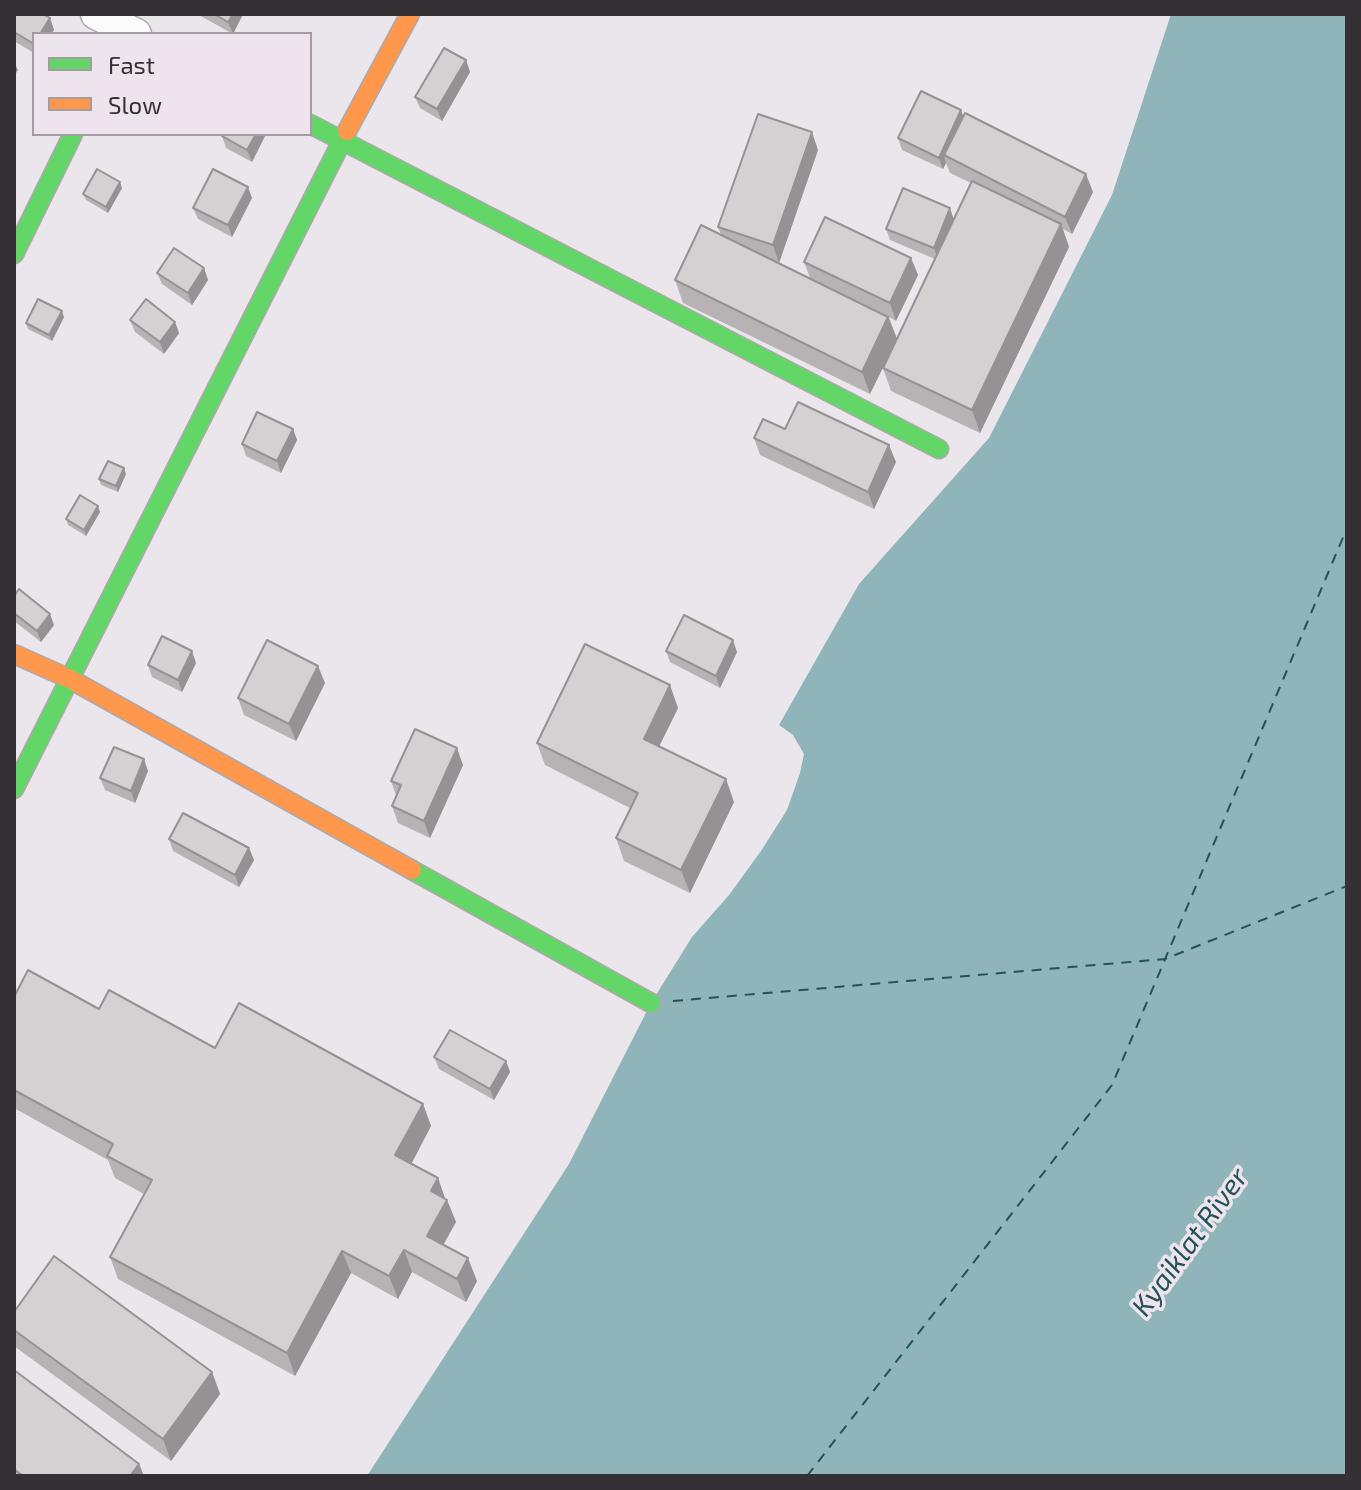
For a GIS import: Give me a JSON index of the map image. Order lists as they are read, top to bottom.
{
  "water": ["Kyaiklat River"],
  "legend": ["Fast", "Slow"]
}
